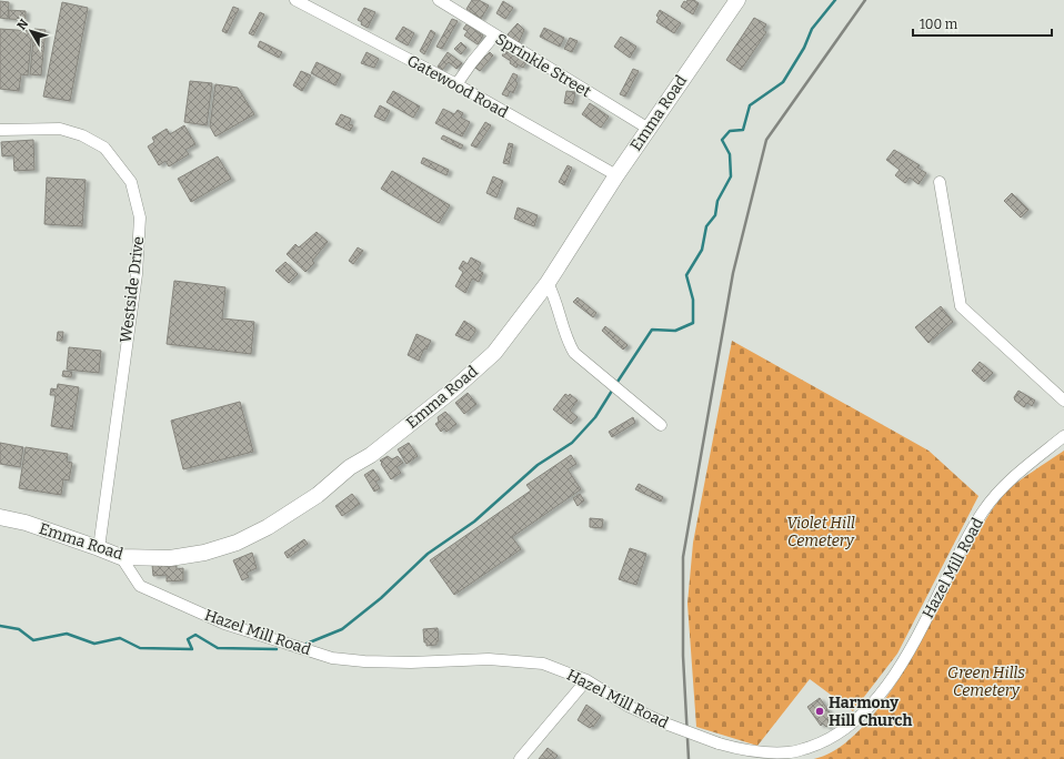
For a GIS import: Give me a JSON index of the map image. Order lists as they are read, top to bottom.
{
  "streets": {
    "street": [
      "Sprinkle Street",
      "Gatewood Road",
      "Emma Road",
      "Westside Drive",
      "Hazel Mill Road"
    ]
  },
  "crossings": [
    ["Sprinkle Street", "Emma Road"],
    ["Gatewood Road", "Emma Road"],
    ["Emma Road", "Westside Drive"],
    ["Emma Road", "Hazel Mill Road"]
  ],
  "parks": ["Violet Hill Cemetery", "Green Hills Cemetery"],
  "places": ["Harmony Hill Church"],
  "scale_bar": "100 m",
  "north": "top left"
}
